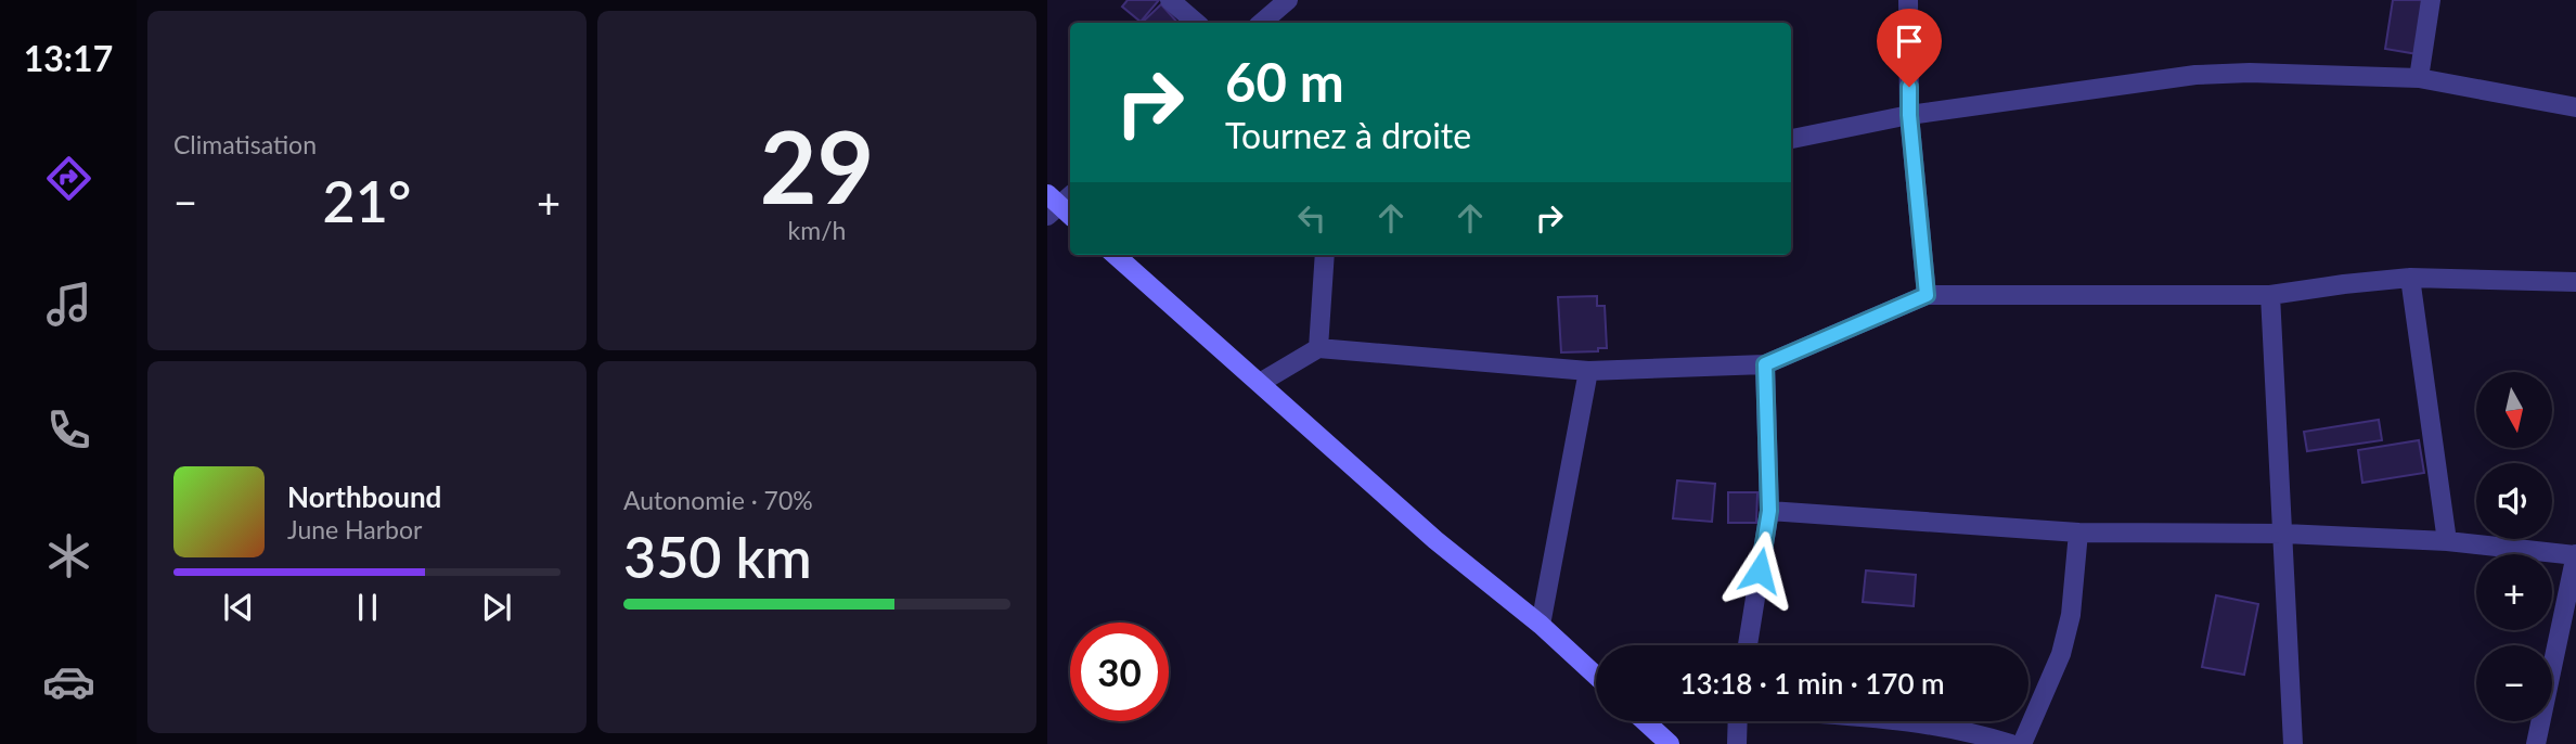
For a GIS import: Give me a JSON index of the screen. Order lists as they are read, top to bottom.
{
  "north": "bottom",
  "page": {
    "tabs": "13:17",
    "tile": [
      "Climatisation",
      ["29", "km/h"],
      ["Autonomie · 70%", "350 km"]
    ],
    "turn": ["60 m", "Tournez à droite"],
    "heat": ["−", "21°", "+"],
    "map_buttons": ["+", "−"],
    "song": ["Northbound", "June Harbor"],
    "limit": "30",
    "trip": "13:18 · 1 min · 170 m"
  }
}
